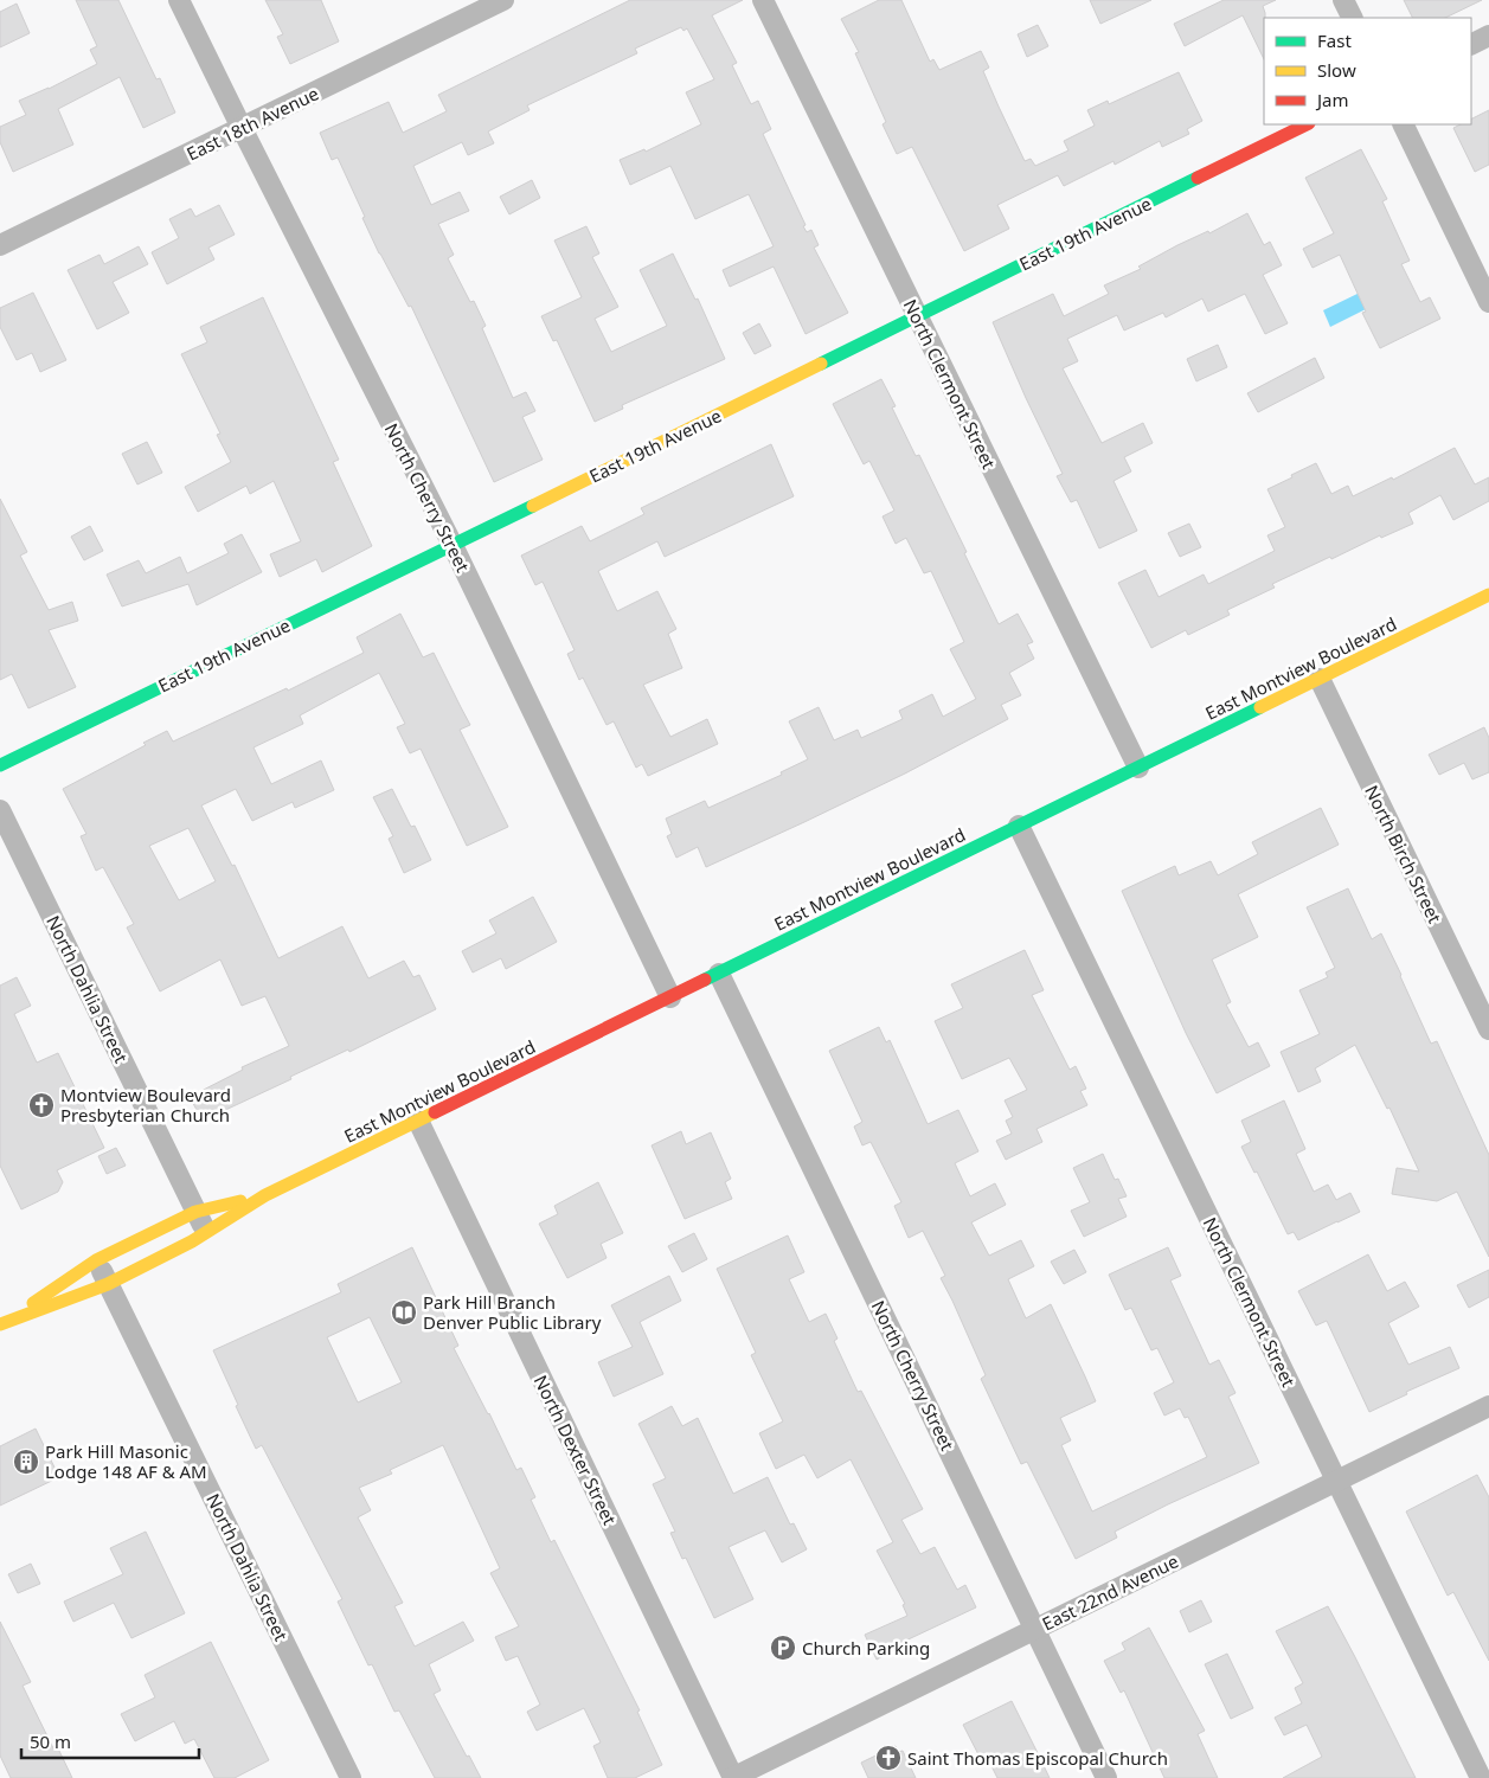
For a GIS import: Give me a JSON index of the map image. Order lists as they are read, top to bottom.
{
  "streets": {
    "street": [
      "East 18th Avenue",
      "East 19th Avenue",
      "North Clermont Street",
      "North Cherry Street",
      "East Montview Boulevard",
      "North Birch Street",
      "North Dahlia Street",
      "North Dexter Street",
      "East 22nd Avenue"
    ]
  },
  "crossings": [
    ["East 18th Avenue", "North Cherry Street"],
    ["East 19th Avenue", "North Clermont Street"],
    ["East 19th Avenue", "North Cherry Street"],
    ["North Clermont Street", "East Montview Boulevard"],
    ["North Clermont Street", "East 22nd Avenue"],
    ["North Cherry Street", "East Montview Boulevard"],
    ["North Cherry Street", "East 22nd Avenue"],
    ["East Montview Boulevard", "North Birch Street"],
    ["East Montview Boulevard", "North Dahlia Street"],
    ["East Montview Boulevard", "North Dexter Street"],
    ["North Dexter Street", "East 22nd Avenue"]
  ],
  "places": {
    "church": ["Montview Boulevard Presbyterian Church", "Saint Thomas Episcopal Church"],
    "library": ["Park Hill Branch Denver Public Library"],
    "building": ["Park Hill Masonic Lodge 148 AF & AM"],
    "parking": ["Church Parking"]
  },
  "legend": ["Fast", "Slow", "Jam"],
  "scale_bar": "50 m"
}
